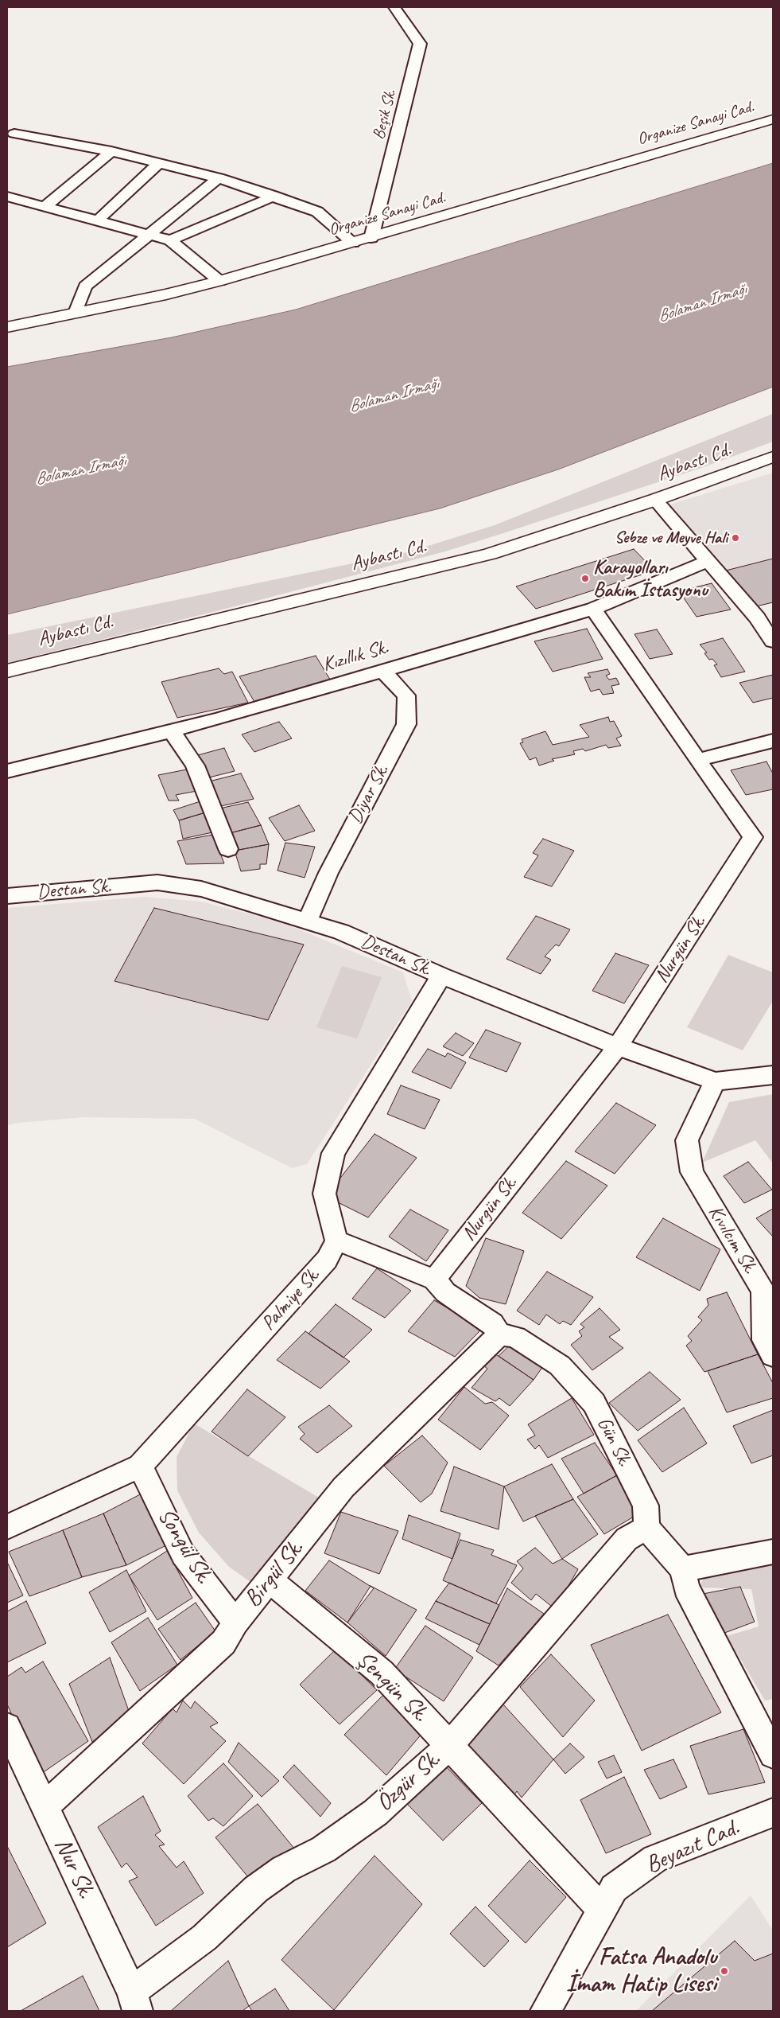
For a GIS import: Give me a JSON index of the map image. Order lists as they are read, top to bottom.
{
  "streets": {
    "street": [
      "Beşik Sk.",
      "Organize Sanayi Cad.",
      "Aybastı Cd.",
      "Kızıllık Sk.",
      "Diyar Sk.",
      "Destan Sk.",
      "Nurgün Sk.",
      "Kıvılcım Sk.",
      "Palmiye Sk.",
      "Gün Sk.",
      "Songül Sk.",
      "Birgül Sk.",
      "Şengün Sk.",
      "Özgür Sk.",
      "Beyazıt Cad.",
      "Nur Sk."
    ]
  },
  "crossings": [
    ["Beşik Sk.", "Organize Sanayi Cad."],
    ["Kızıllık Sk.", "Diyar Sk."],
    ["Kızıllık Sk.", "Nurgün Sk."],
    ["Diyar Sk.", "Destan Sk."],
    ["Destan Sk.", "Nurgün Sk."],
    ["Destan Sk.", "Kıvılcım Sk."],
    ["Palmiye Sk.", "Songül Sk."],
    ["Gün Sk.", "Birgül Sk."],
    ["Gün Sk.", "Özgür Sk."],
    ["Songül Sk.", "Birgül Sk."],
    ["Birgül Sk.", "Şengün Sk."],
    ["Birgül Sk.", "Nur Sk."],
    ["Şengün Sk.", "Özgür Sk."],
    ["Şengün Sk.", "Beyazıt Cad."],
    ["Özgür Sk.", "Nur Sk."]
  ],
  "water": ["Bolaman Irmağı"],
  "places": ["Sebze ve Meyve Hali", "Karayolları Bakım İstasyonu", "Fatsa Anadolu İmam Hatip Lisesi"]
}
